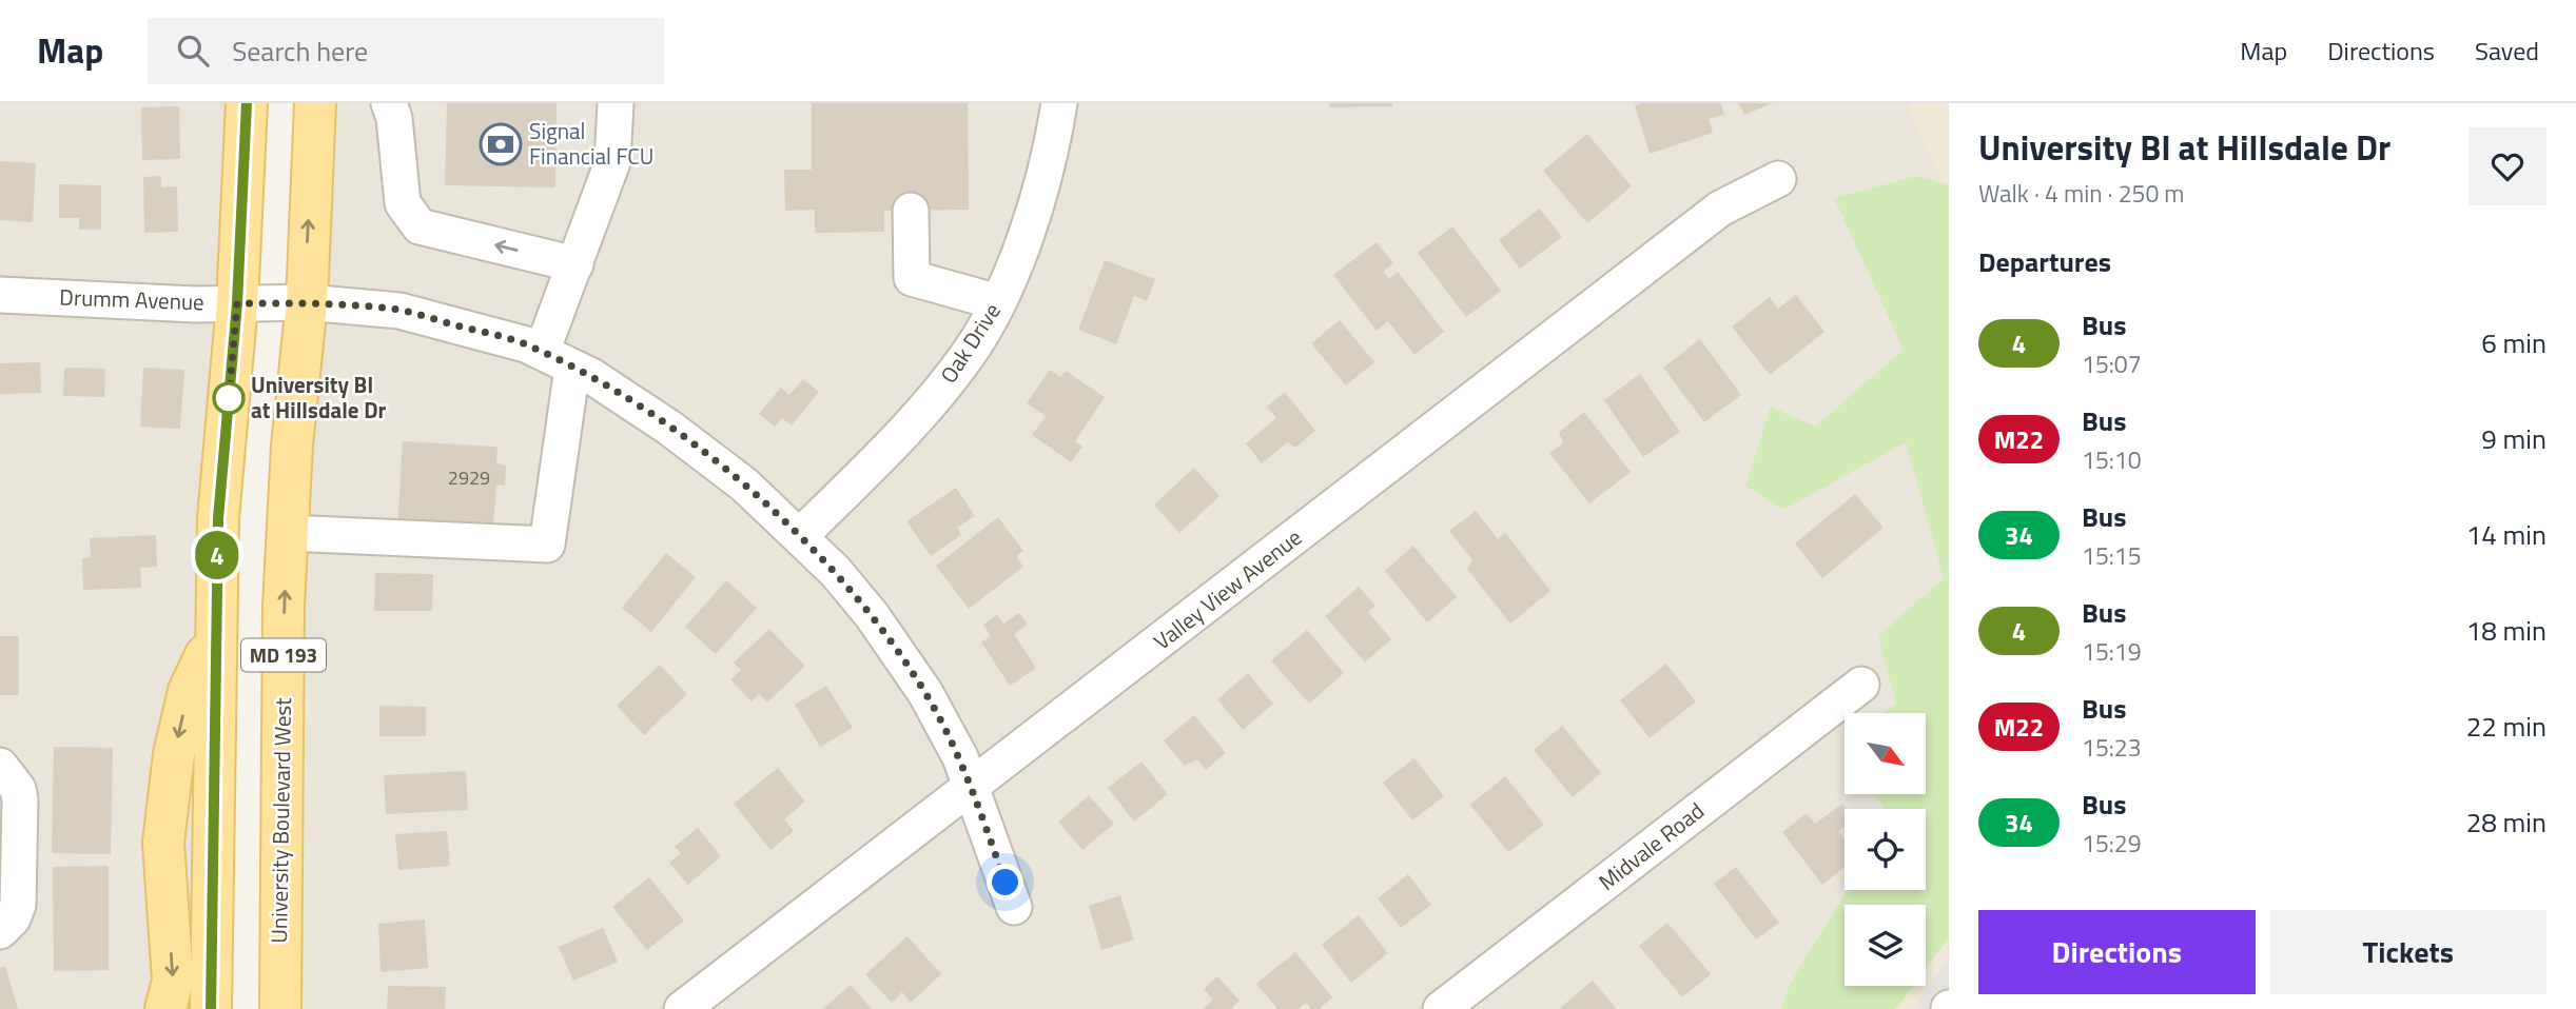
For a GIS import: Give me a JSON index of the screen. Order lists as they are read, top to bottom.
{
  "streets": {
    "main road": ["MD 193", "University Boulevard West"],
    "street": [
      "Drumm Avenue",
      "Oak Drive",
      "Valley View Avenue",
      "Midvale Road"
    ]
  },
  "crossings": [
    ["Drumm Avenue", "Oak Drive"],
    ["Drumm Avenue", "Valley View Avenue"],
    ["Drumm Avenue", "MD 193"],
    ["Drumm Avenue", "University Boulevard West"]
  ],
  "places": {
    "bank": ["Signal Financial FCU"],
    "other": ["University Bl at Hillsdale Dr"]
  },
  "lines": ["bus line 4"],
  "house_numbers": ["2929"],
  "north": "bottom right",
  "page": {
    "header": "Map",
    "search": "Search here",
    "nav": ["Map", "Directions", "Saved"],
    "on_map": "4",
    "heading": [
      ["University Bl at Hillsdale Dr", "Walk · 4 min · 250 m"],
      "Departures"
    ],
    "list": [
      {
        "mark": "4",
        "name": "Bus",
        "note": "15:07",
        "value": "6 min"
      },
      {
        "mark": "M22",
        "name": "Bus",
        "note": "15:10",
        "value": "9 min"
      },
      {
        "mark": "34",
        "name": "Bus",
        "note": "15:15",
        "value": "14 min"
      },
      {
        "mark": "4",
        "name": "Bus",
        "note": "15:19",
        "value": "18 min"
      },
      {
        "mark": "M22",
        "name": "Bus",
        "note": "15:23",
        "value": "22 min"
      },
      {
        "mark": "34",
        "name": "Bus",
        "note": "15:29",
        "value": "28 min"
      }
    ],
    "buttons": ["Directions", "Tickets"]
  }
}
